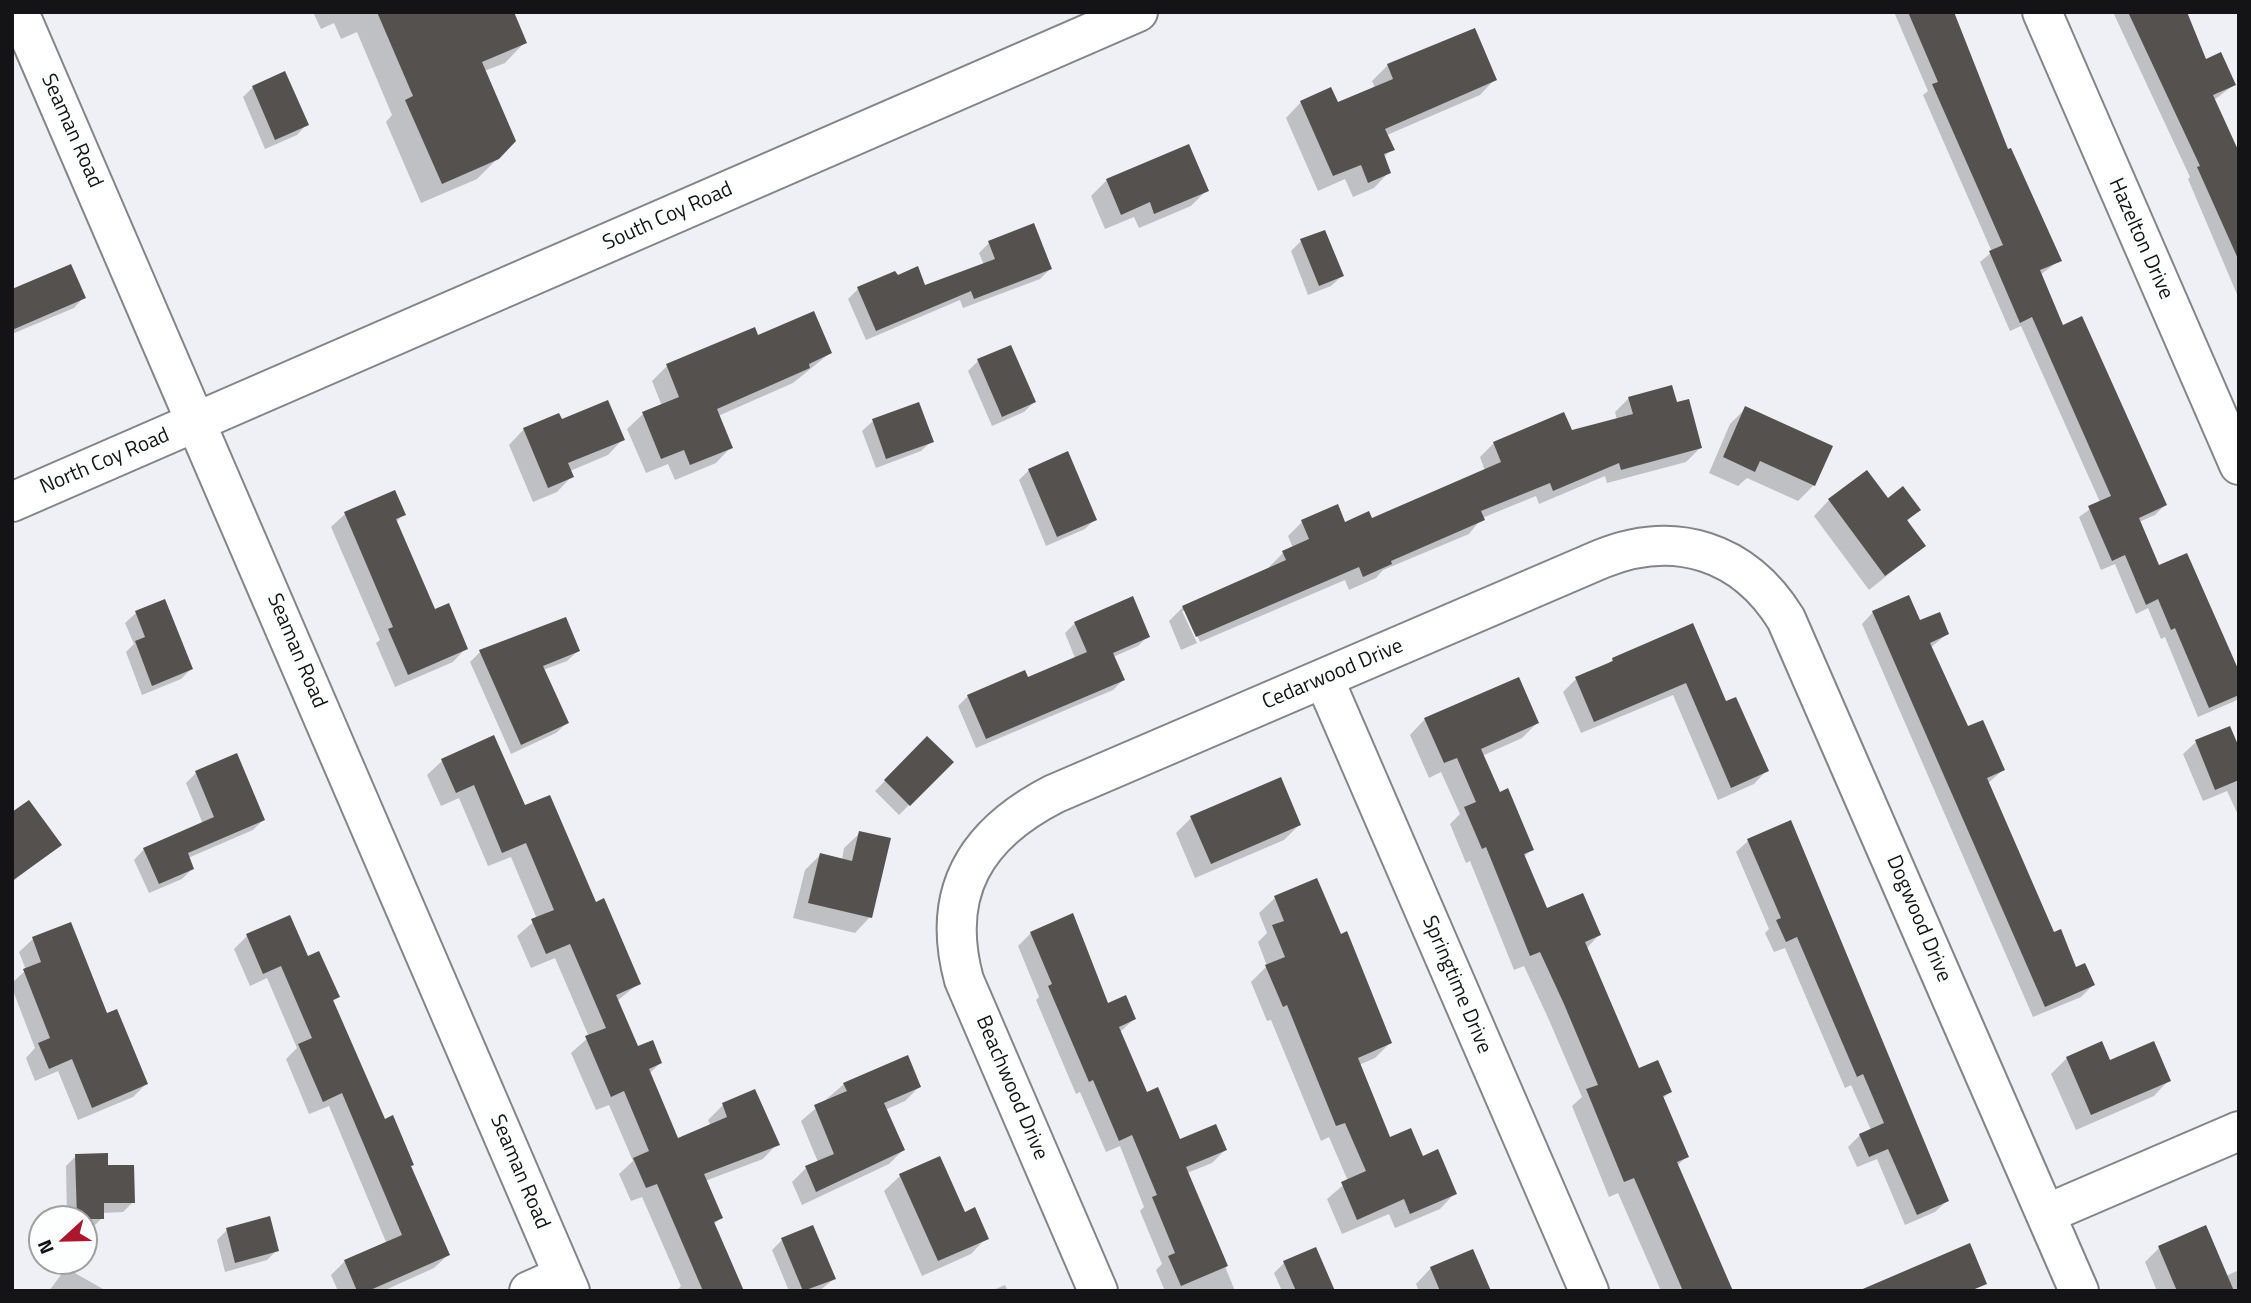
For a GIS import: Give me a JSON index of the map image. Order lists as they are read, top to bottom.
{
  "streets": {
    "street": [
      "Seaman Road",
      "South Coy Road",
      "Hazelton Drive",
      "North Coy Road",
      "Cedarwood Drive",
      "Dogwood Drive",
      "Springtime Drive",
      "Beachwood Drive"
    ]
  },
  "crossings": [
    ["Seaman Road", "South Coy Road"],
    ["Seaman Road", "North Coy Road"],
    ["South Coy Road", "North Coy Road"],
    ["Cedarwood Drive", "Dogwood Drive"],
    ["Cedarwood Drive", "Springtime Drive"],
    ["Cedarwood Drive", "Beachwood Drive"]
  ],
  "north": "left"
}
